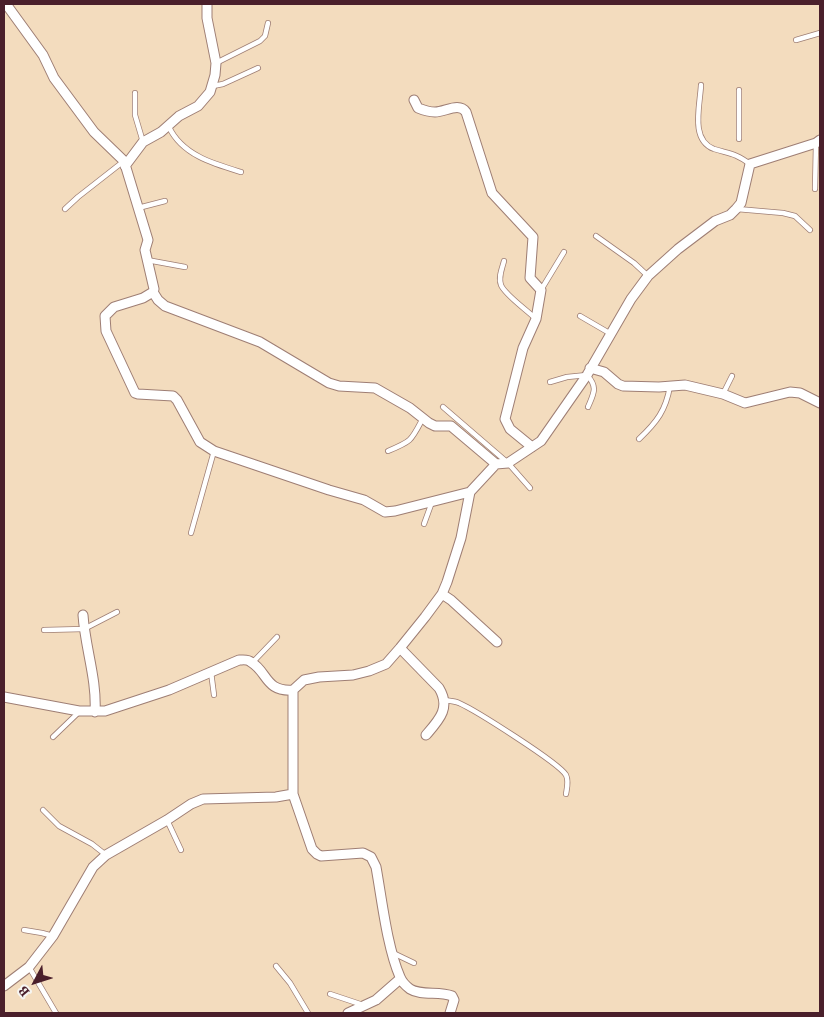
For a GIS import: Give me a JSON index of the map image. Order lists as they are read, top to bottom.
{
  "north": "bottom left"
}
